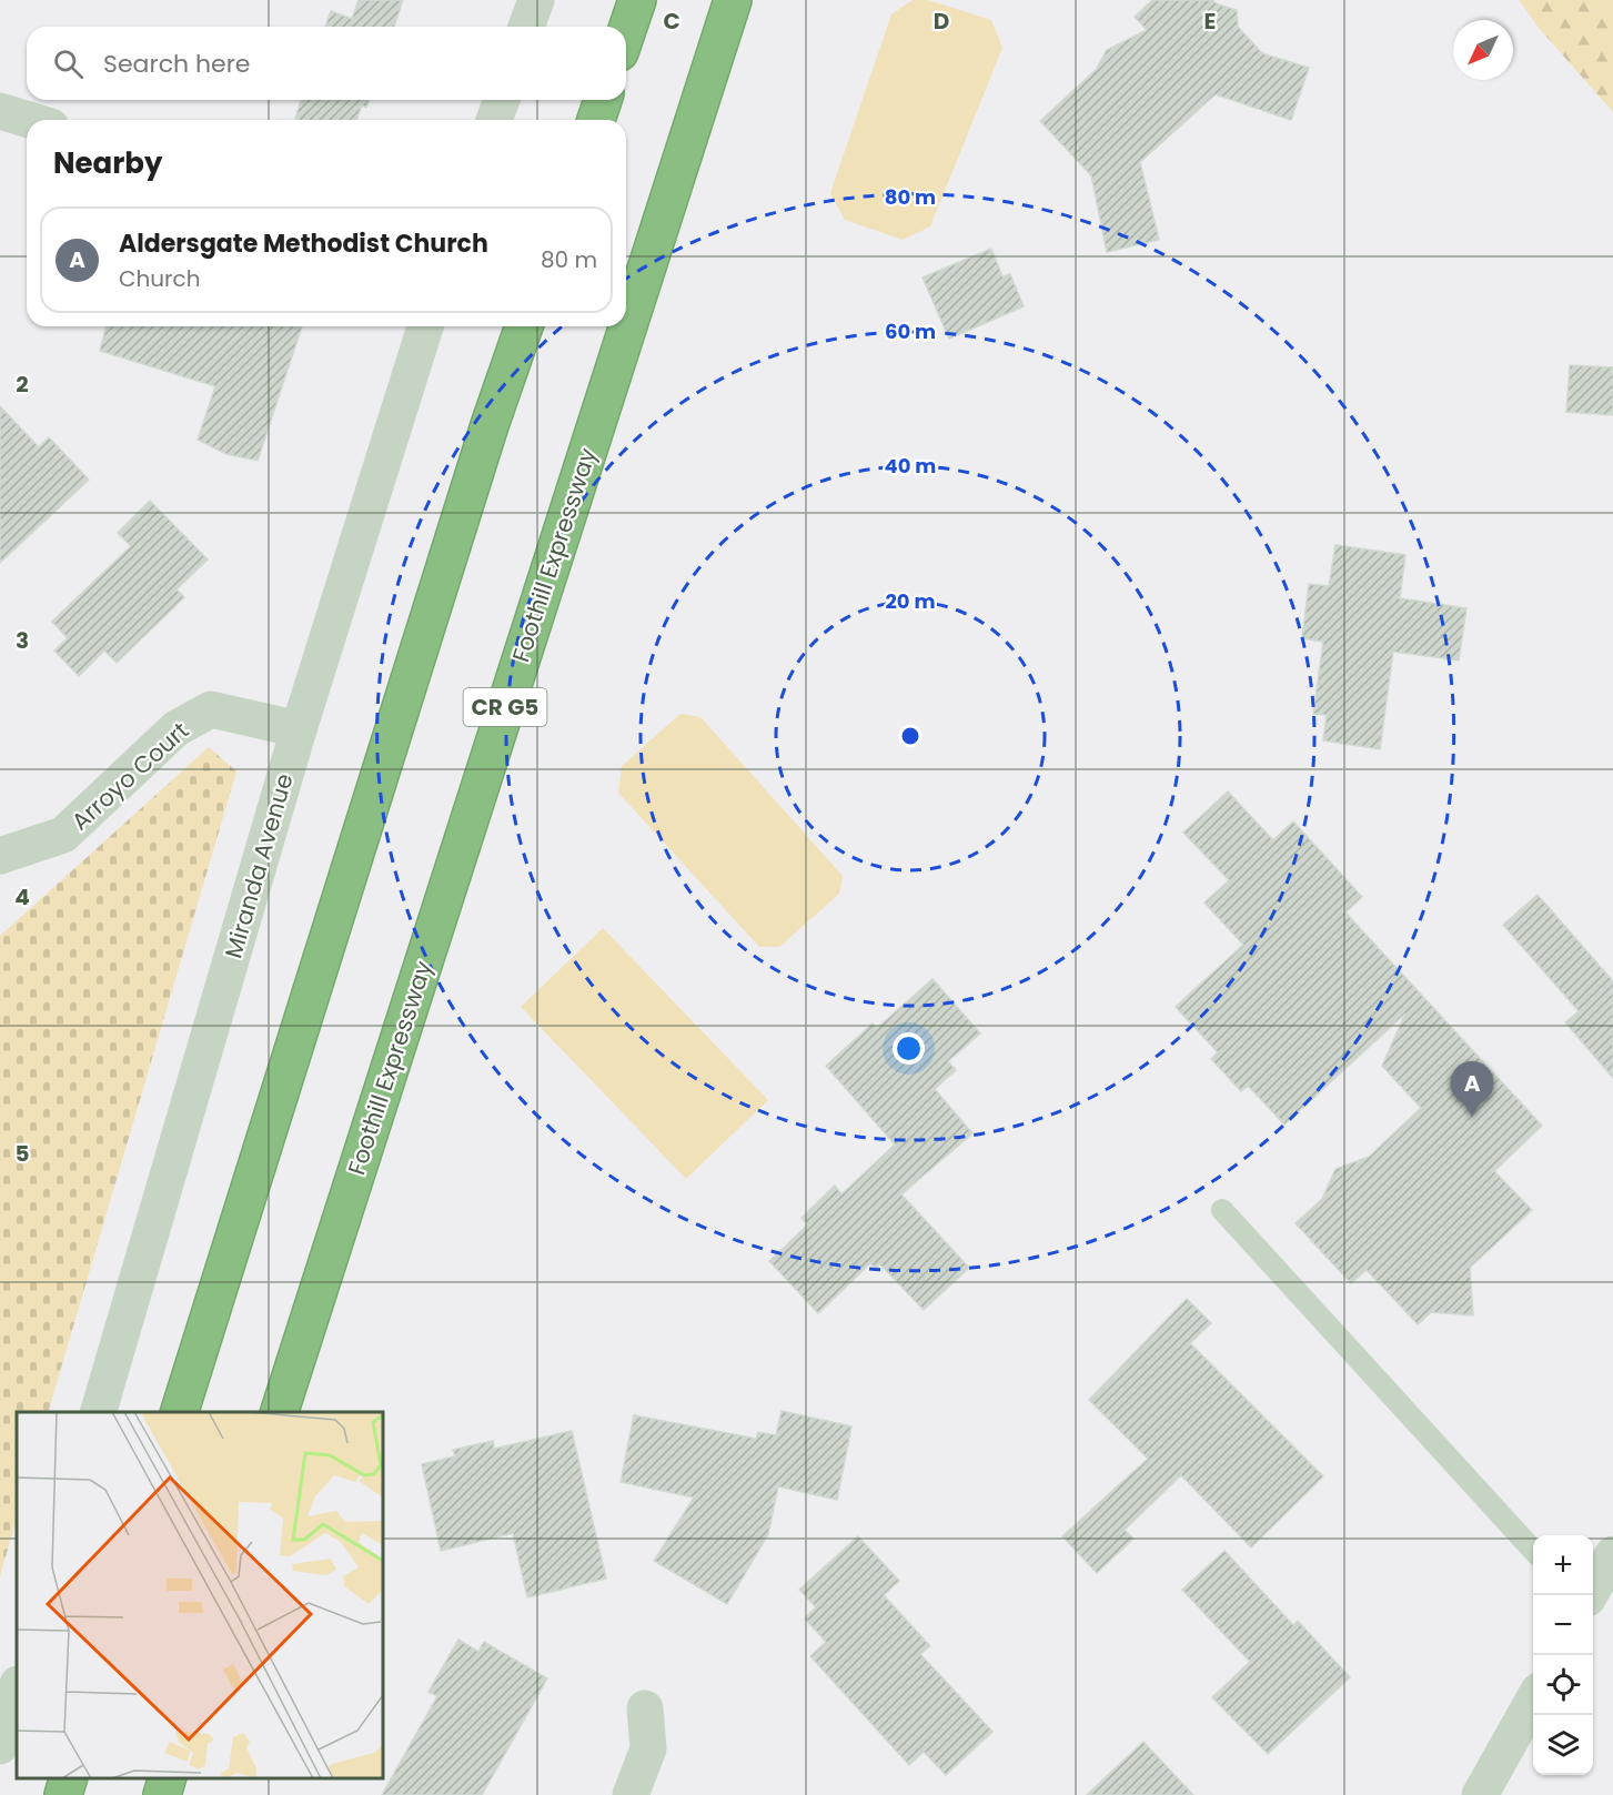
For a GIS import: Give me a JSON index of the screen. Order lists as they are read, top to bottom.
{
  "streets": {
    "highway": ["Foothill Expressway", "CR G5"],
    "street": ["Arroyo Court", "Miranda Avenue"]
  },
  "crossings": [
    ["Arroyo Court", "Miranda Avenue"]
  ],
  "north": "bottom left",
  "page": {
    "search": "Search here",
    "heading": "Nearby",
    "list": [
      {
        "mark": "A",
        "name": "Aldersgate Methodist Church",
        "note": "Church",
        "value": "80 m"
      }
    ],
    "pins": "A",
    "map_buttons": ["+", "−"]
  },
  "grid": {
    "columns": ["C", "D", "E"],
    "rows": [
      "2",
      "3",
      "4",
      "5"
    ]
  },
  "rings": [
    "80 m",
    "60 m",
    "40 m",
    "20 m"
  ]
}
